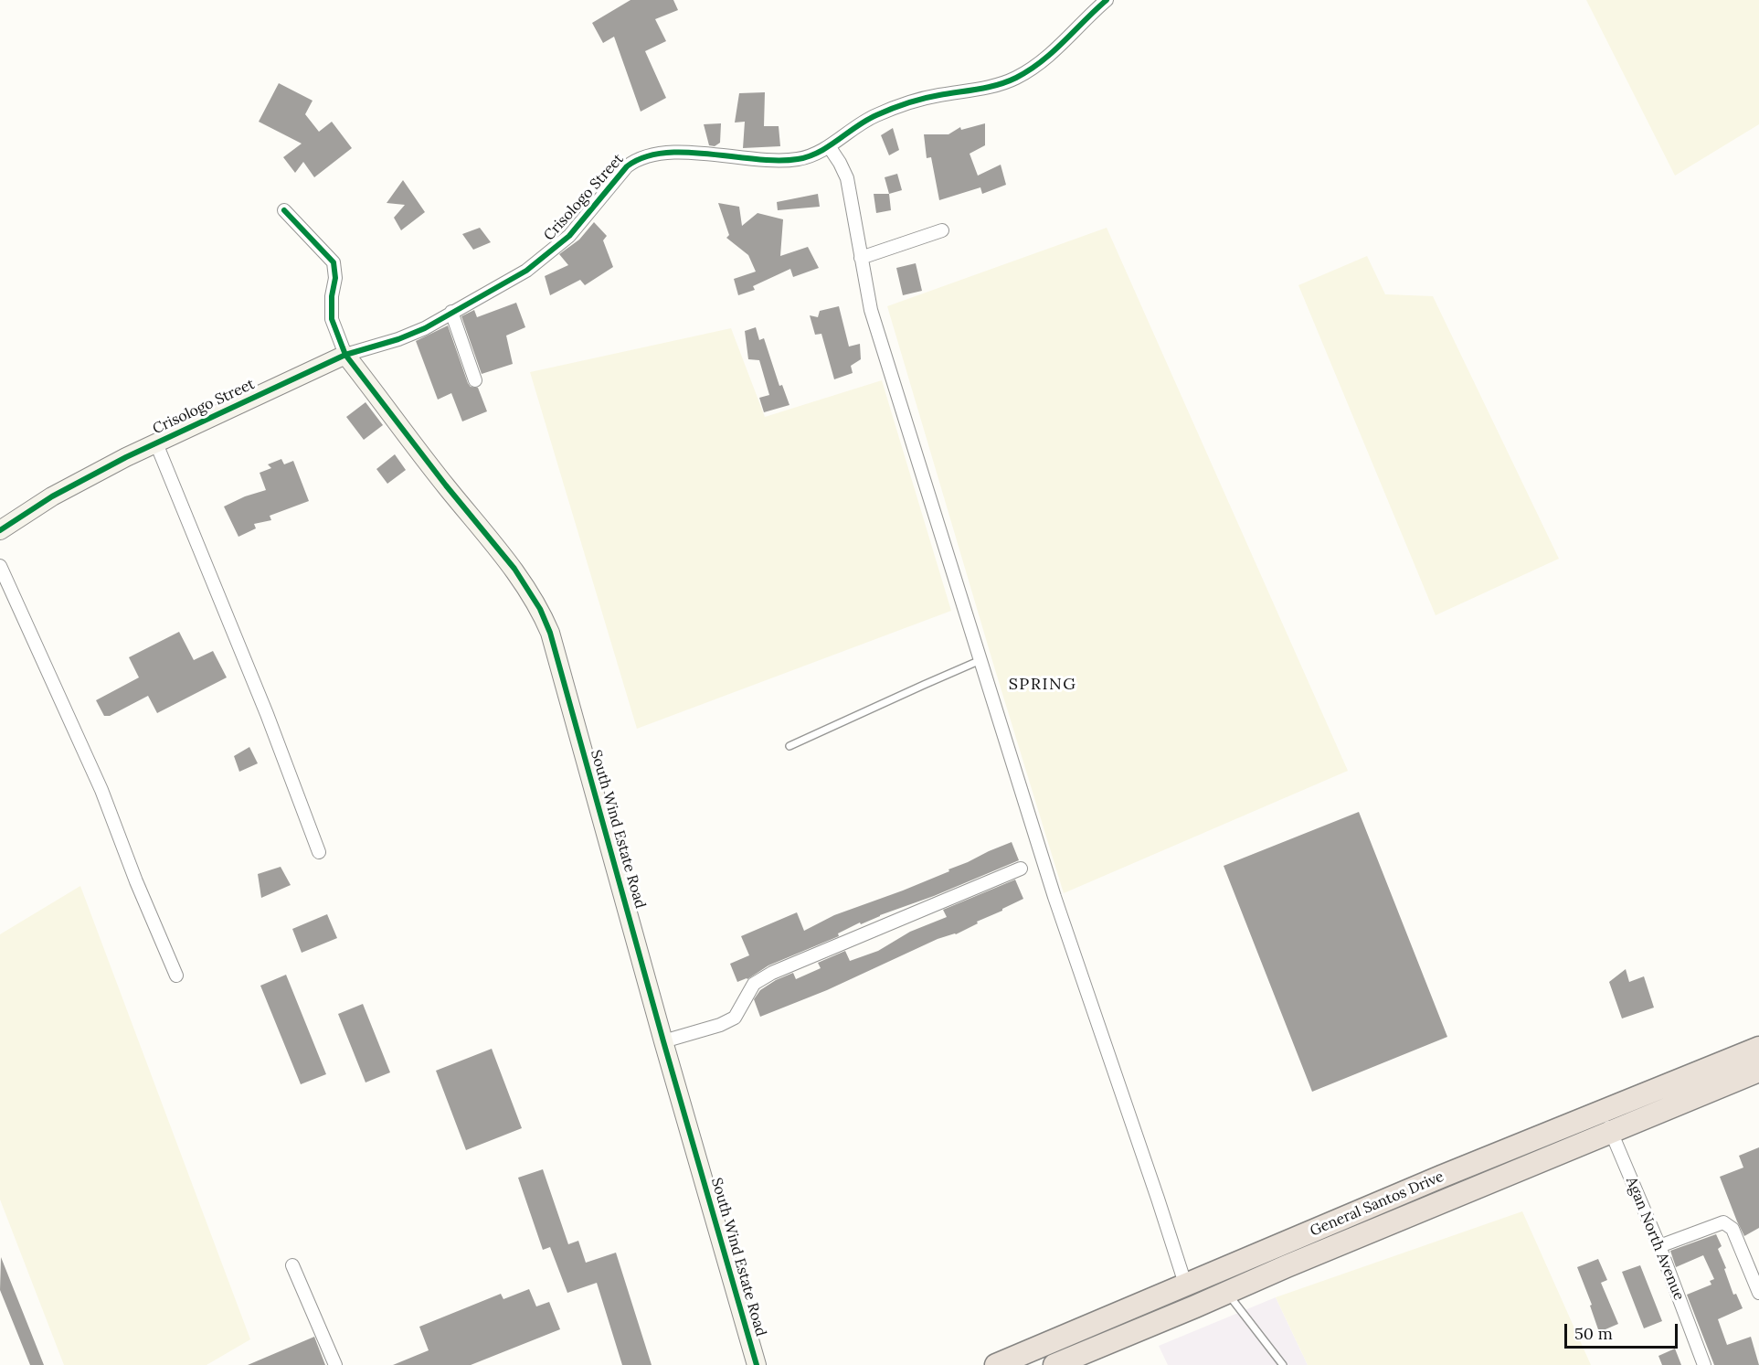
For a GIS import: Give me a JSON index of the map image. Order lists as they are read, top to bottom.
{
  "streets": {
    "highway": ["General Santos Drive"],
    "street": ["Crisologo Street", "South Wind Estate Road", "Agan North Avenue"]
  },
  "crossings": [
    ["Crisologo Street", "South Wind Estate Road"],
    ["General Santos Drive", "Agan North Avenue"]
  ],
  "districts": ["SPRING"],
  "scale_bar": "50 m"
}
